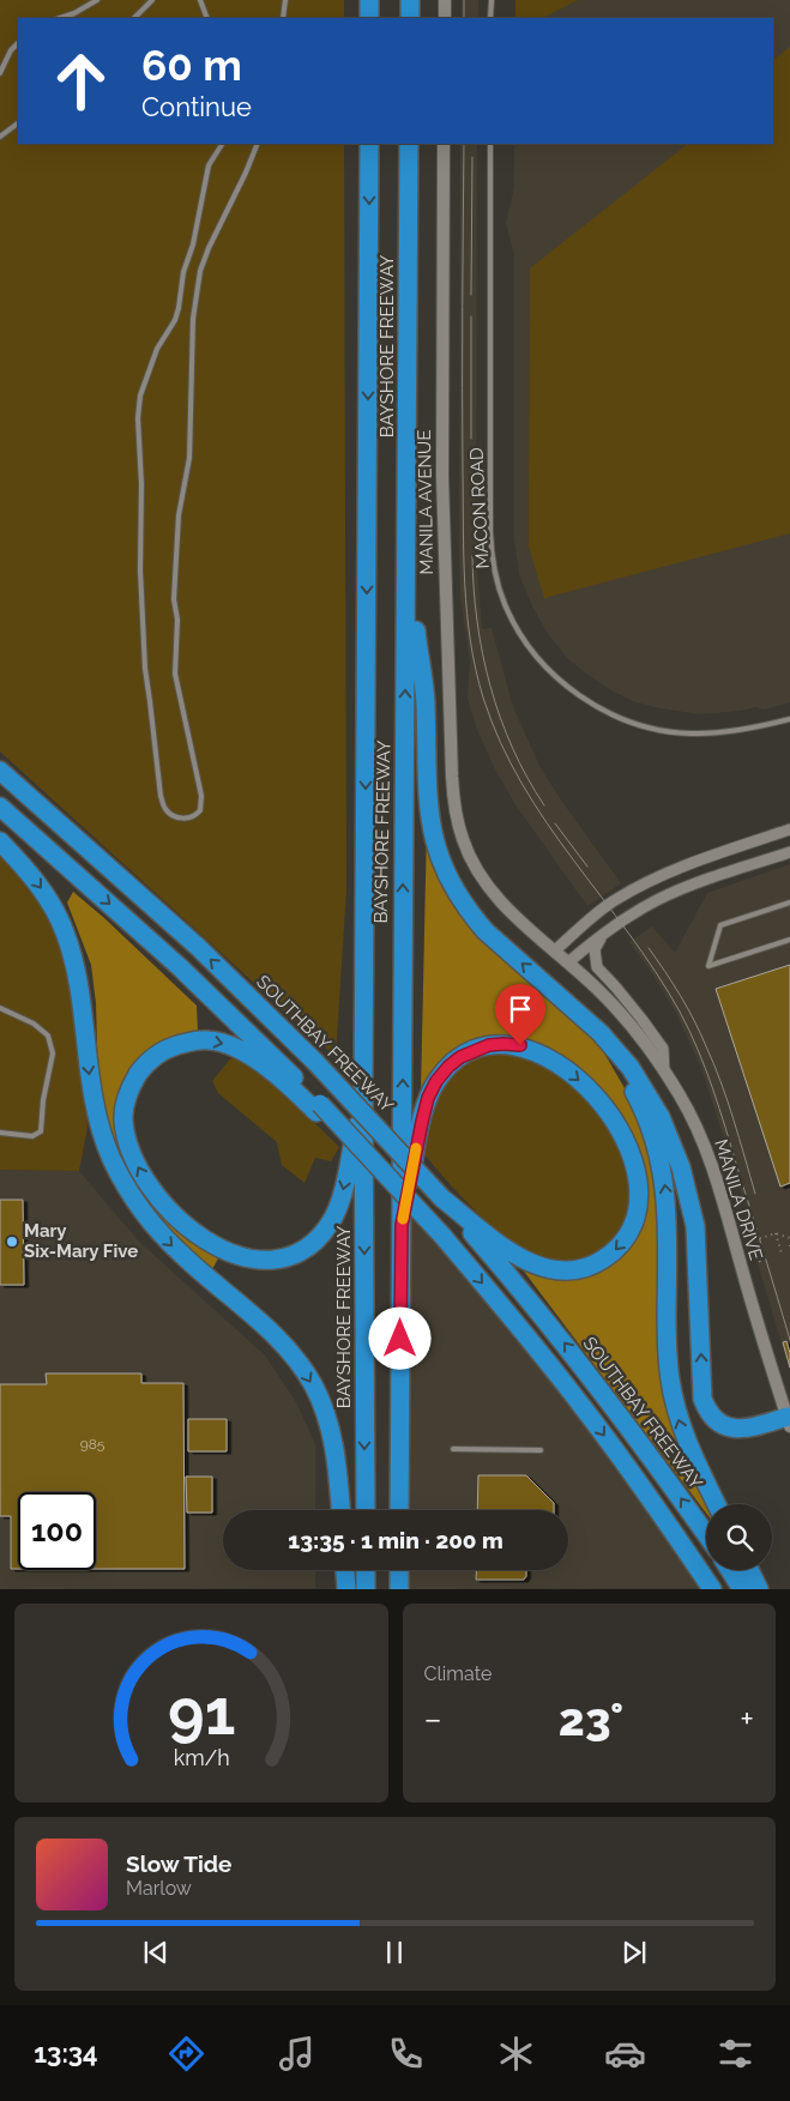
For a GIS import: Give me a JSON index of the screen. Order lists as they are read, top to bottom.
{
  "streets": {
    "highway": ["BAYSHORE FREEWAY", "SOUTHBAY FREEWAY"],
    "main road": ["MANILA AVENUE", "MANILA DRIVE"],
    "lane": ["MACON ROAD"]
  },
  "crossings": [
    ["MANILA AVENUE", "MANILA DRIVE"]
  ],
  "places": ["Mary Six-Mary Five"],
  "house_numbers": ["985"],
  "page": {
    "turn": ["60 m", "Continue"],
    "limit": "100",
    "trip": "13:35 · 1 min · 200 m",
    "tile": "Climate",
    "heat": ["−", "23°", "+"],
    "song": ["Slow Tide", "Marlow"],
    "tabs": "13:34",
    "gauge": ["91", "km/h"]
  }
}
